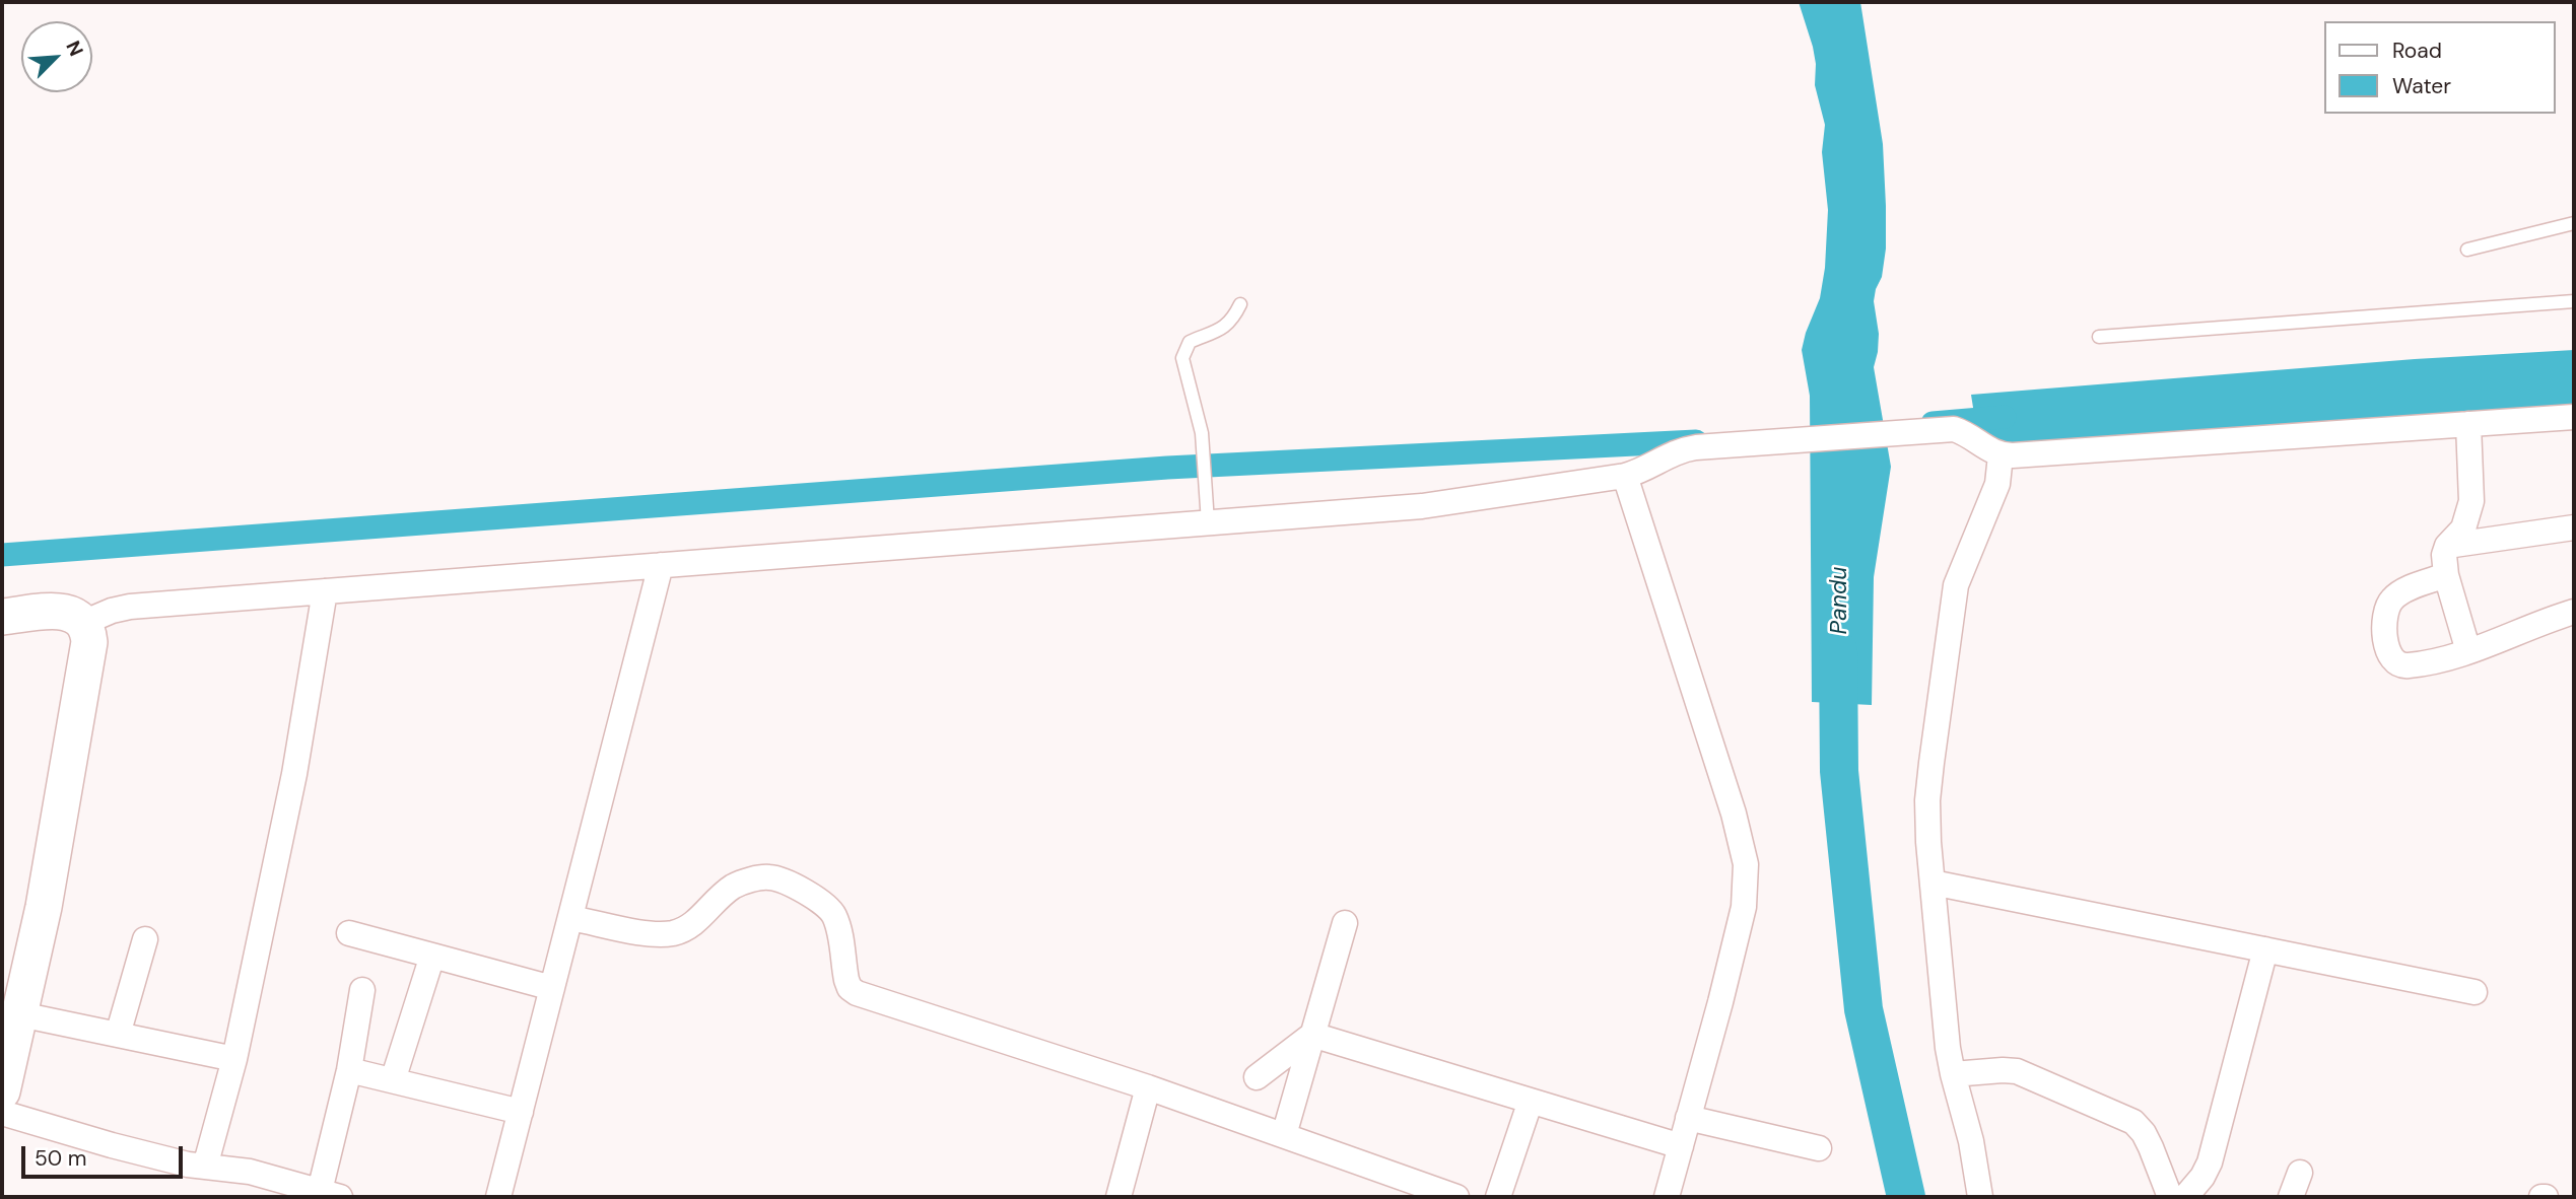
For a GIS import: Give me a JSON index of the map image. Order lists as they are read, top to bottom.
{
  "water": ["Pandu"],
  "legend": ["Road", "Water"],
  "scale_bar": "50 m",
  "north": "top right"
}
